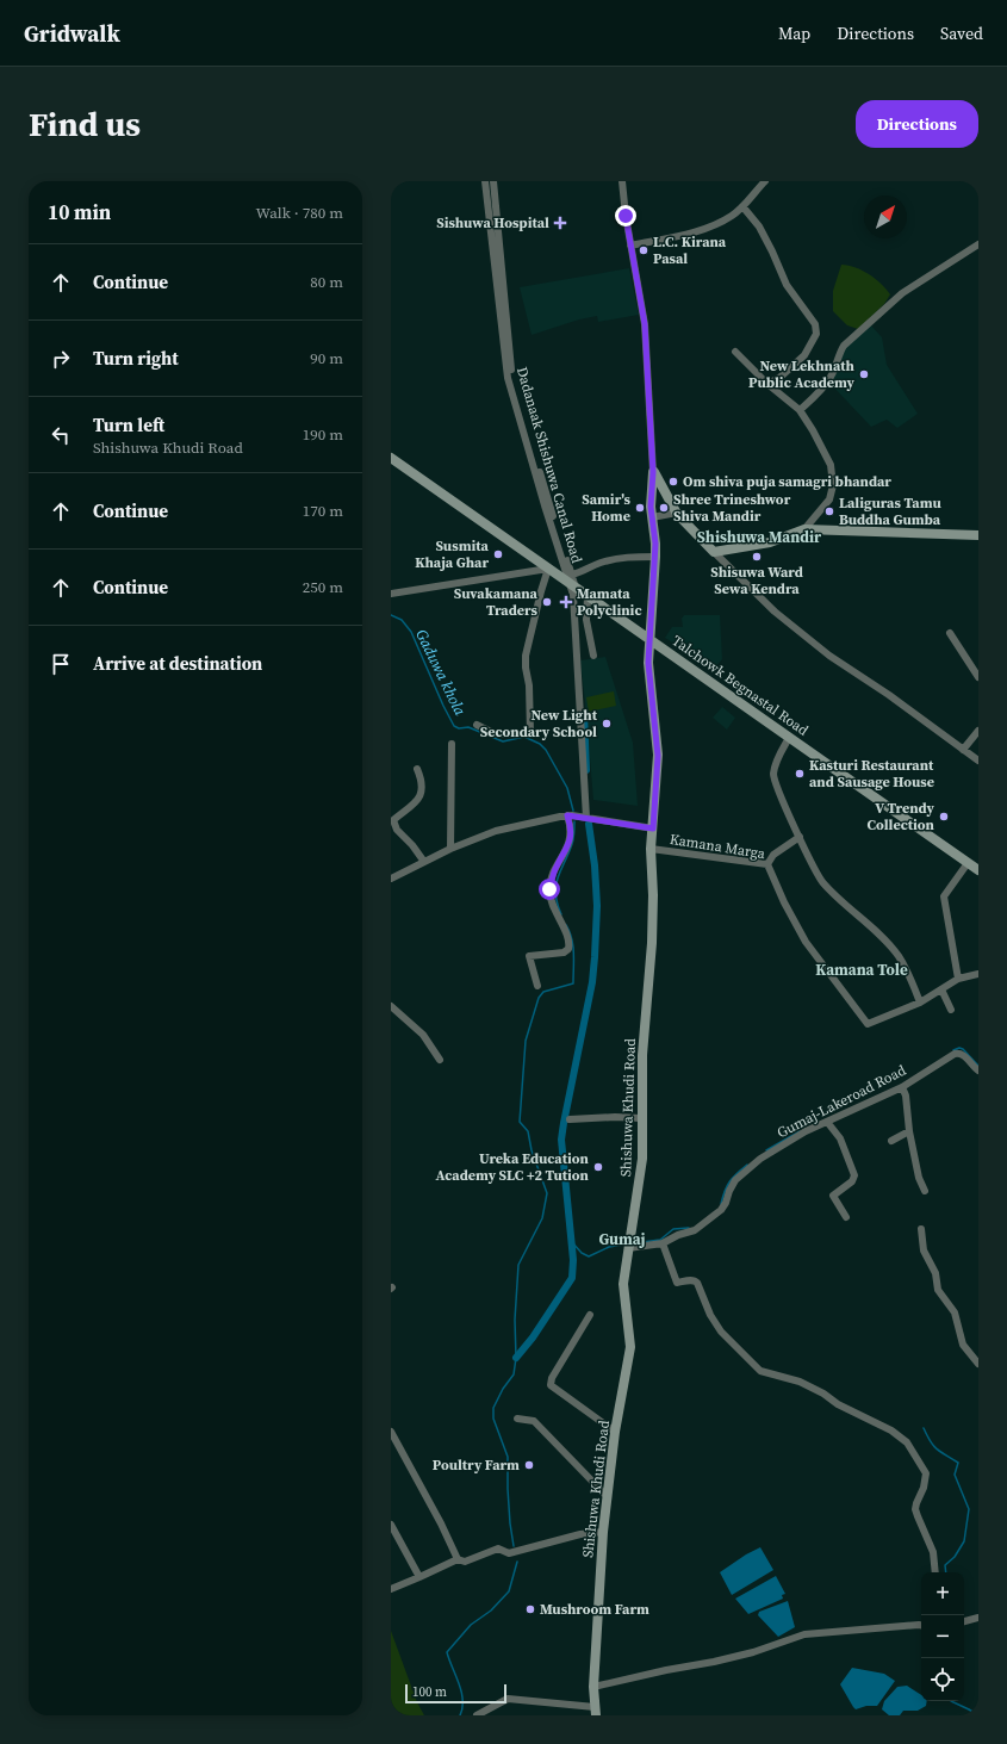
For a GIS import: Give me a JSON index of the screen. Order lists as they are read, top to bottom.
{
  "streets": {
    "main road": ["Talchowk Begnastal Road", "Shishuwa Khudi Road"],
    "street": ["Dadanaak Shishuwa Canal Road", "Kamana Marga", "Gumaj-Lakeroad Road"]
  },
  "crossings": [
    ["Dadanaak Shishuwa Canal Road", "Talchowk Begnastal Road"],
    ["Talchowk Begnastal Road", "Shishuwa Khudi Road"],
    ["Kamana Marga", "Shishuwa Khudi Road"],
    ["Gumaj-Lakeroad Road", "Shishuwa Khudi Road"]
  ],
  "districts": ["Shishuwa Mandir", "Kamana Tole", "Gumaj"],
  "water": ["Gaduwa khola"],
  "places": {
    "health": ["Sishuwa Hospital", "Mamata Polyclinic"],
    "other": [
      "L.C. Kirana Pasal",
      "New Lekhnath Public Academy",
      "Om shiva puja samagri bhandar",
      "Samir's Home",
      "Shree Trineshwor Shiva Mandir",
      "Laliguras Tamu Buddha Gumba",
      "Susmita Khaja Ghar",
      "Shisuwa Ward Sewa Kendra",
      "Suvakamana Traders",
      "New Light Secondary School",
      "Kasturi Restaurant and Sausage House",
      "V Trendy Collection",
      "Ureka Education Academy SLC +2 Tution",
      "Poultry Farm",
      "Mushroom Farm"
    ]
  },
  "scale_bar": "100 m",
  "north": "top right",
  "page": {
    "header": "Gridwalk",
    "nav": ["Map", "Directions", "Saved"],
    "buttons": "Directions",
    "title": "Find us",
    "heading": ["10 min", "Walk · 780 m"],
    "list": [
      ["Continue", "80 m"],
      ["Turn right", "90 m"],
      ["Turn left", "Shishuwa Khudi Road", "190 m"],
      ["Continue", "170 m"],
      ["Continue", "250 m"],
      "Arrive at destination"
    ],
    "map_buttons": ["+", "−"],
    "scale": "100 m"
  }
}
